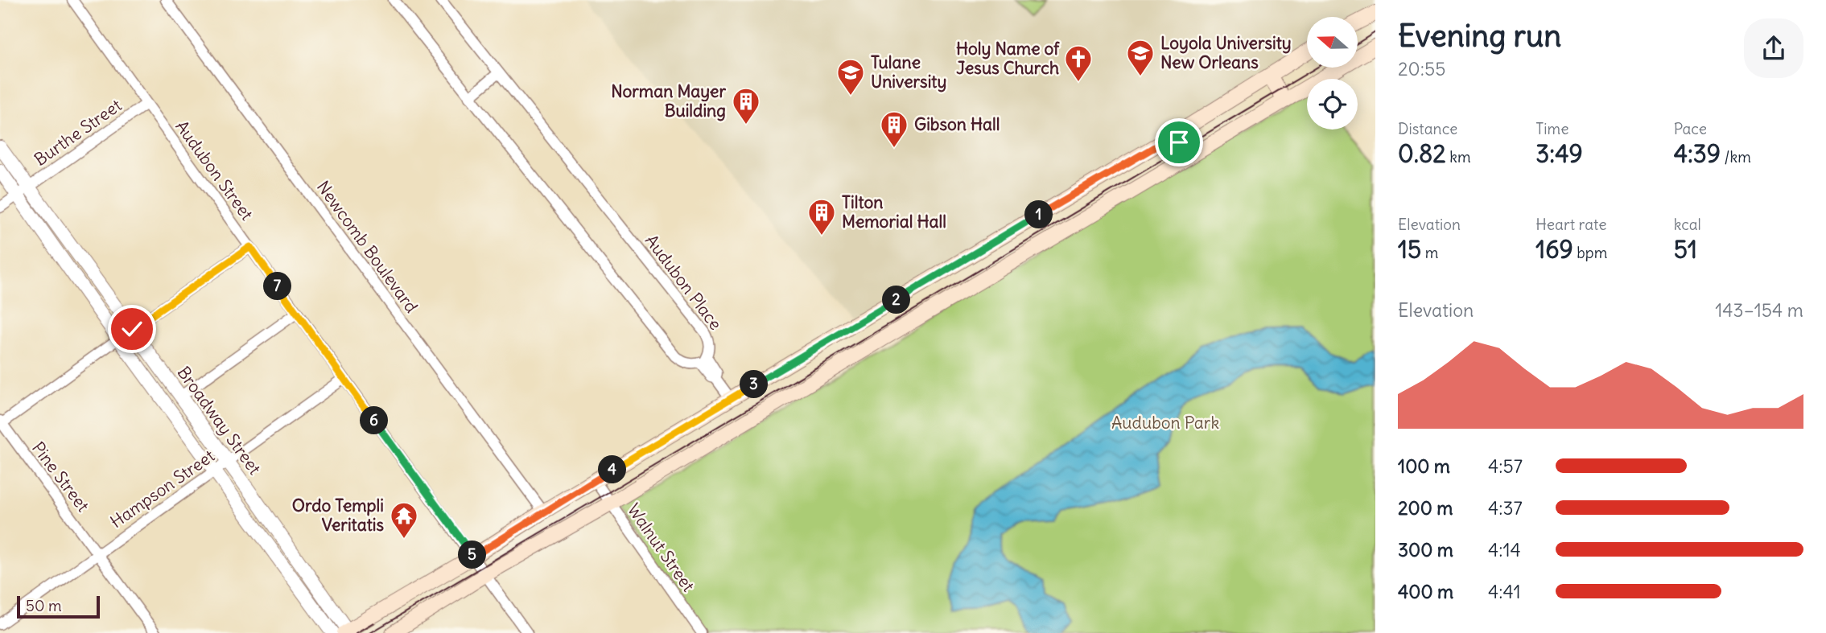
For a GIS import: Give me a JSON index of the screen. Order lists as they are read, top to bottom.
{
  "streets": {
    "street": [
      "Burthe Street",
      "Audubon Street",
      "Newcomb Boulevard",
      "Audubon Place",
      "Broadway Street",
      "Pine Street",
      "Hampson Street",
      "Walnut Street"
    ]
  },
  "crossings": [
    ["Burthe Street", "Audubon Street"],
    ["Burthe Street", "Broadway Street"],
    ["Audubon Street", "Hampson Street"],
    ["Broadway Street", "Hampson Street"],
    ["Pine Street", "Hampson Street"]
  ],
  "parks": ["Audubon Park"],
  "places": {
    "school or university": ["Loyola University New Orleans", "Tulane University"],
    "church": ["Holy Name of Jesus Church"],
    "building": ["Norman Mayer Building", "Gibson Hall", "Tilton Memorial Hall"],
    "temple": ["Ordo Templi Veritatis"]
  },
  "scale_bar": "50 m",
  "north": "left",
  "page": {
    "heading": ["Evening run", "20:55"],
    "stats": [
      ["Distance", "0.82 km"],
      ["Time", "3:49"],
      ["Pace", "4:39 /km"],
      ["Elevation", "15 m"],
      ["Heart rate", "169 bpm"],
      ["kcal", "51"]
    ],
    "pins": [
      "1",
      "7",
      "2",
      "3",
      "6",
      "4",
      "5"
    ],
    "chart": ["Elevation", "143–154 m"],
    "list": [
      {
        "name": "100 m",
        "note": "4:57"
      },
      {
        "name": "200 m",
        "note": "4:37"
      },
      {
        "name": "300 m",
        "note": "4:14"
      },
      {
        "name": "400 m",
        "note": "4:41"
      }
    ],
    "scale": "50 m"
  }
}
